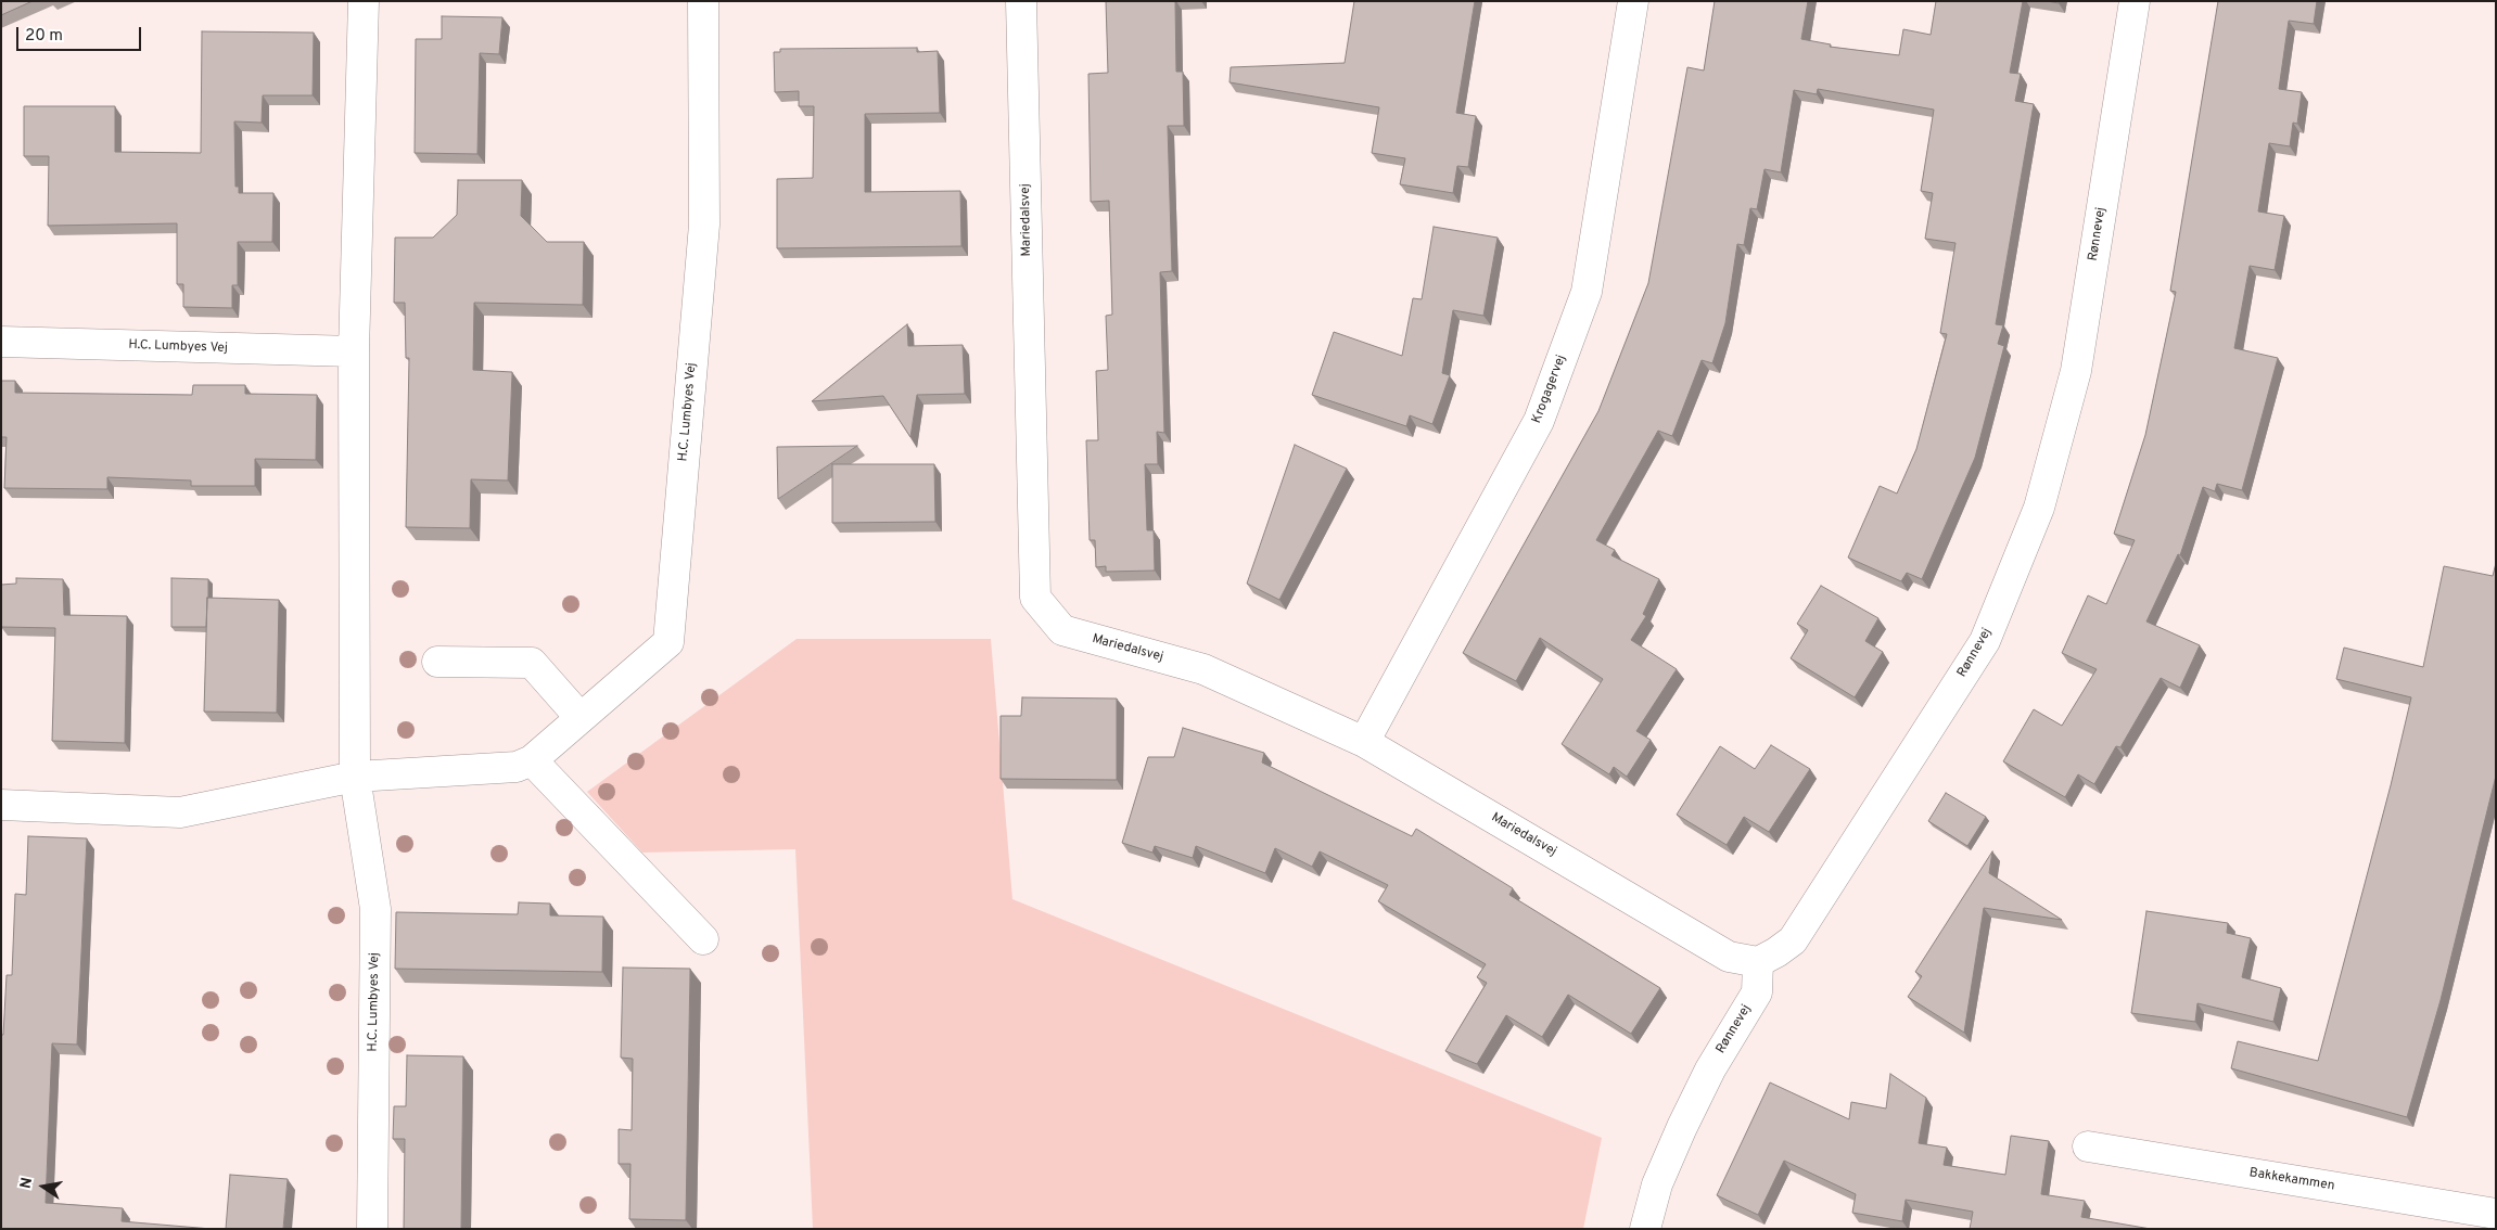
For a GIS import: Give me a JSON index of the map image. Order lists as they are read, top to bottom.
{
  "streets": {
    "street": [
      "Mariedalsvej",
      "Rønnevej",
      "H.C. Lumbyes Vej",
      "Krogagervej",
      "Bakkekammen"
    ]
  },
  "crossings": [
    ["Mariedalsvej", "Rønnevej"],
    ["Mariedalsvej", "Krogagervej"]
  ],
  "scale_bar": "20 m",
  "north": "left"
}
